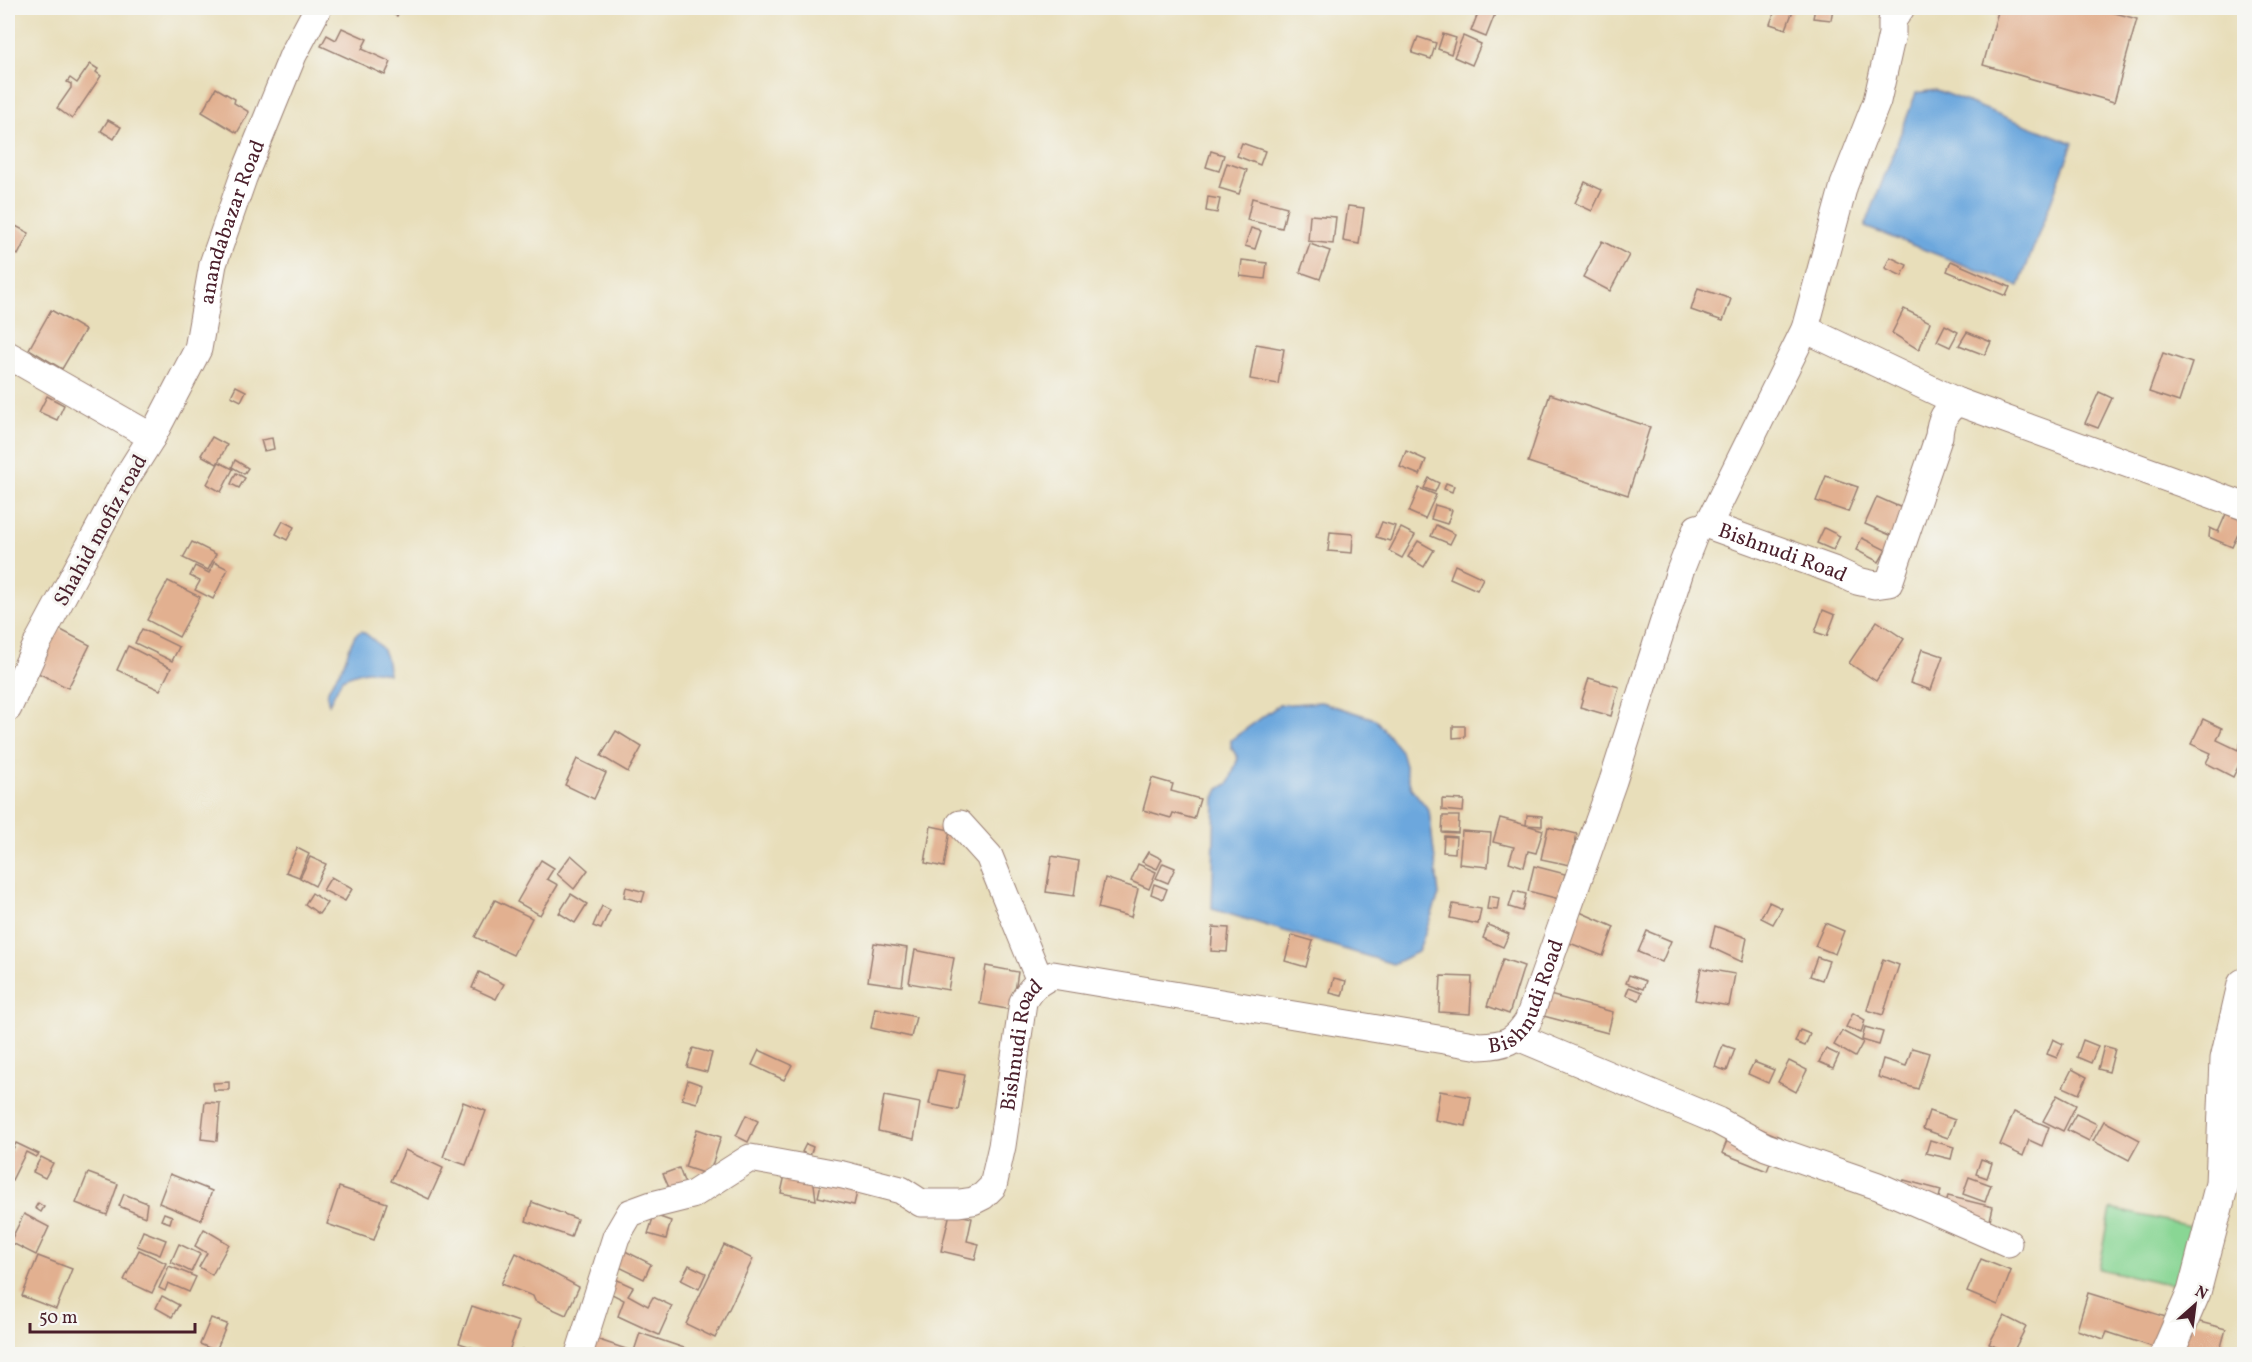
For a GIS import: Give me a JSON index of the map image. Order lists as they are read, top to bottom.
{
  "streets": {
    "street": ["anandabazar Road", "Shahid mofiz road", "Bishnudi Road"]
  },
  "crossings": [
    ["anandabazar Road", "Shahid mofiz road"]
  ],
  "scale_bar": "50 m",
  "north": "top right"
}
